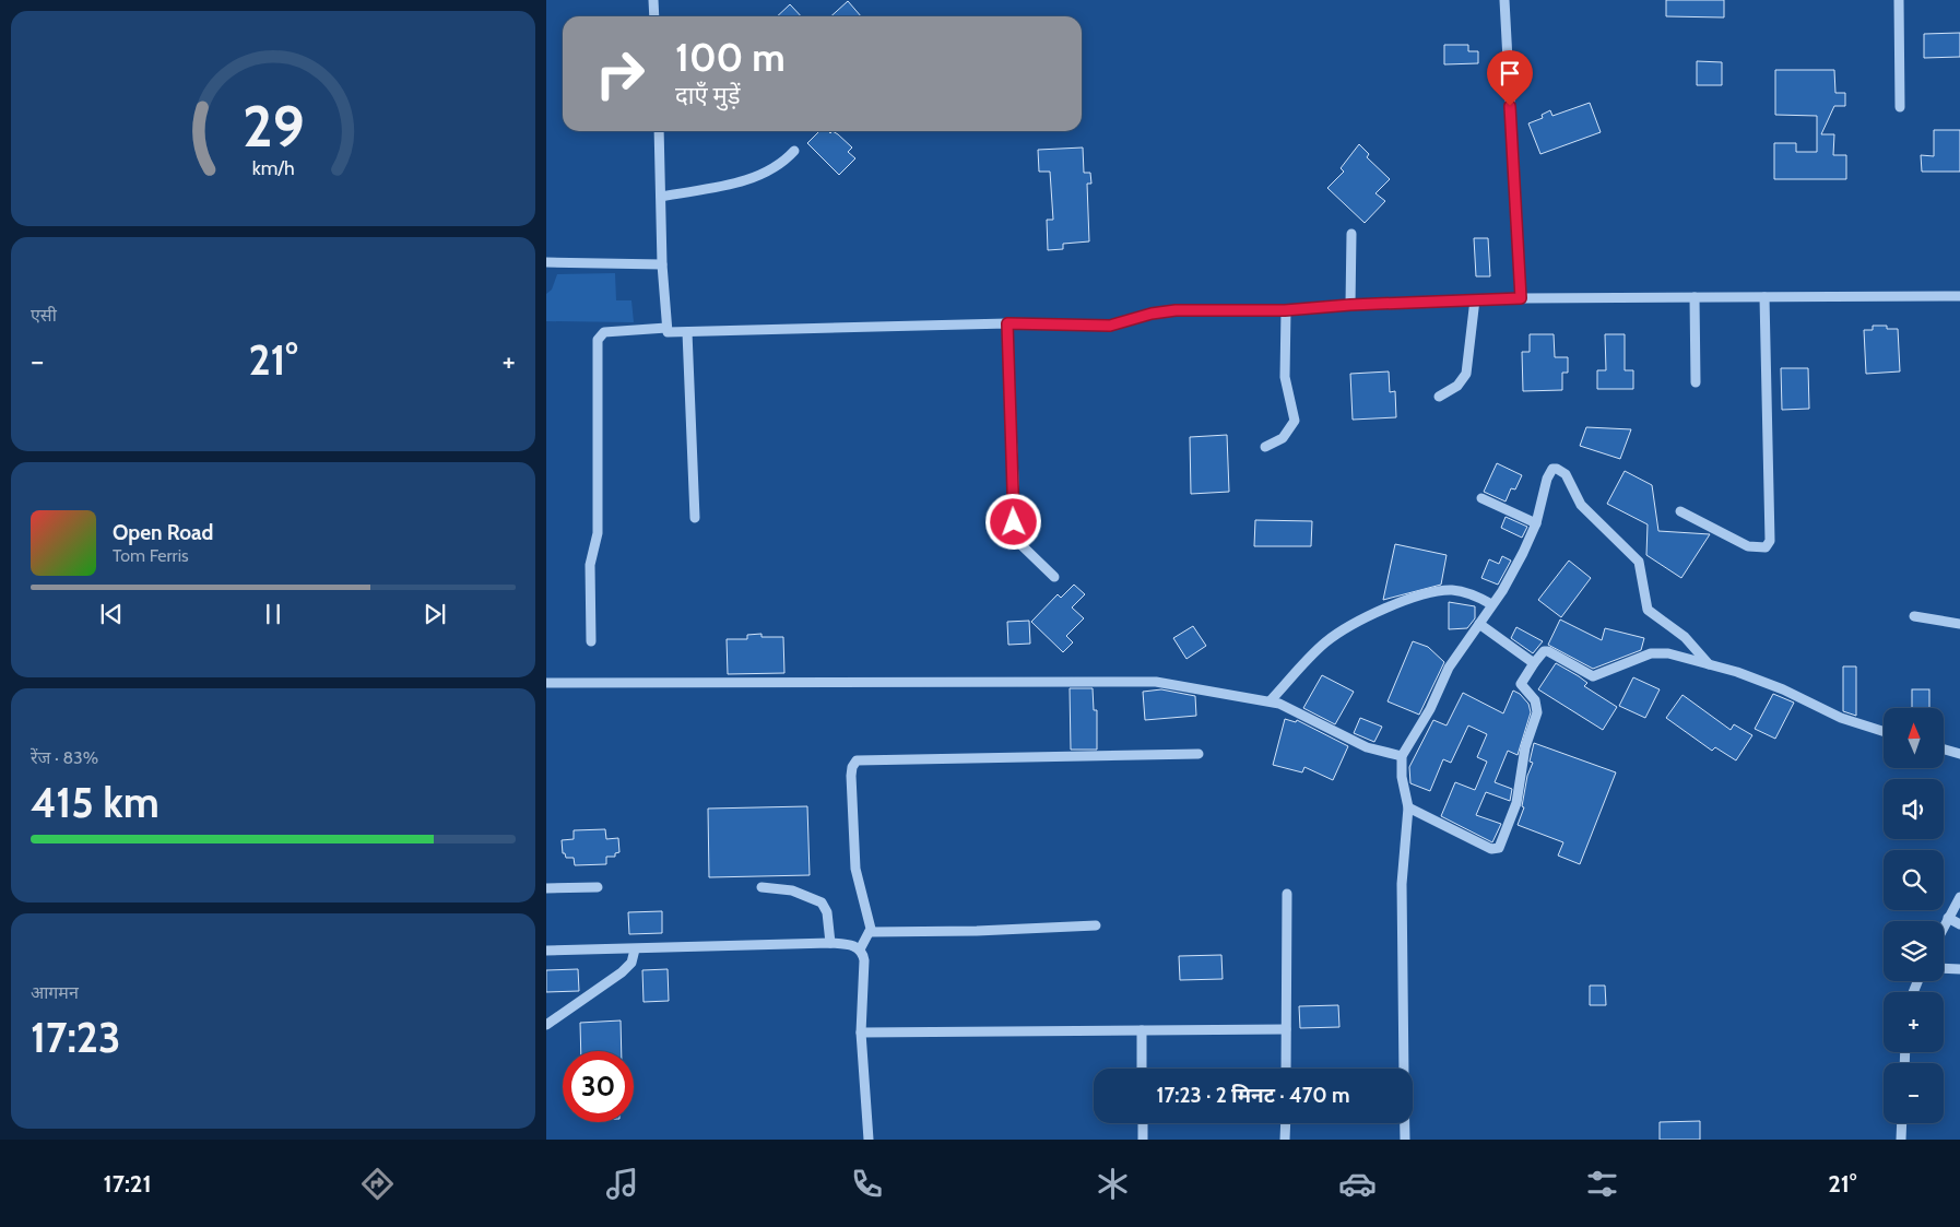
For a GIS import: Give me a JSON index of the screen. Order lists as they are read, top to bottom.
{
  "north": "top",
  "page": {
    "turn": ["100 m", "दाएँ मुड़ें"],
    "tile": [
      "एसी",
      ["रेंज · 83%", "415 km"],
      ["आगमन", "17:23"]
    ],
    "heat": ["−", "21°", "+"],
    "song": ["Open Road", "Tom Ferris"],
    "map_buttons": ["+", "−"],
    "limit": "30",
    "trip": "17:23 · 2 मिनट · 470 m",
    "tabs": ["17:21", "21°"],
    "gauge": ["29", "km/h"]
  }
}
